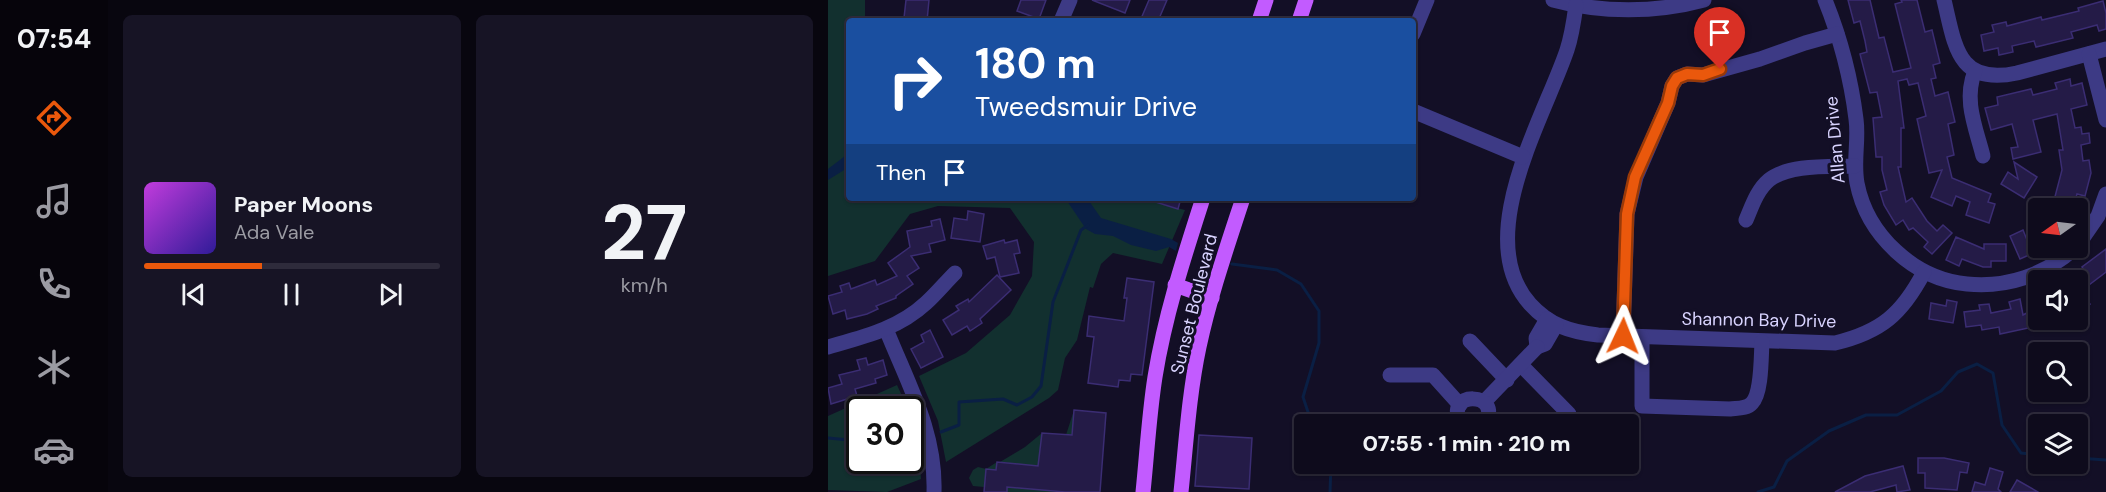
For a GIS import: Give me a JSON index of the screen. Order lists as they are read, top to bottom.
{
  "streets": {
    "main road": ["Sunset Boulevard"],
    "street": ["Allan Drive", "Shannon Bay Drive"]
  },
  "crossings": [
    ["Allan Drive", "Shannon Bay Drive"]
  ],
  "north": "left",
  "page": {
    "tabs": "07:54",
    "tile": ["27", "km/h"],
    "turn": ["180 m", "Tweedsmuir Drive"],
    "then": "Then",
    "song": ["Paper Moons", "Ada Vale"],
    "limit": "30",
    "trip": "07:55 · 1 min · 210 m"
  }
}
